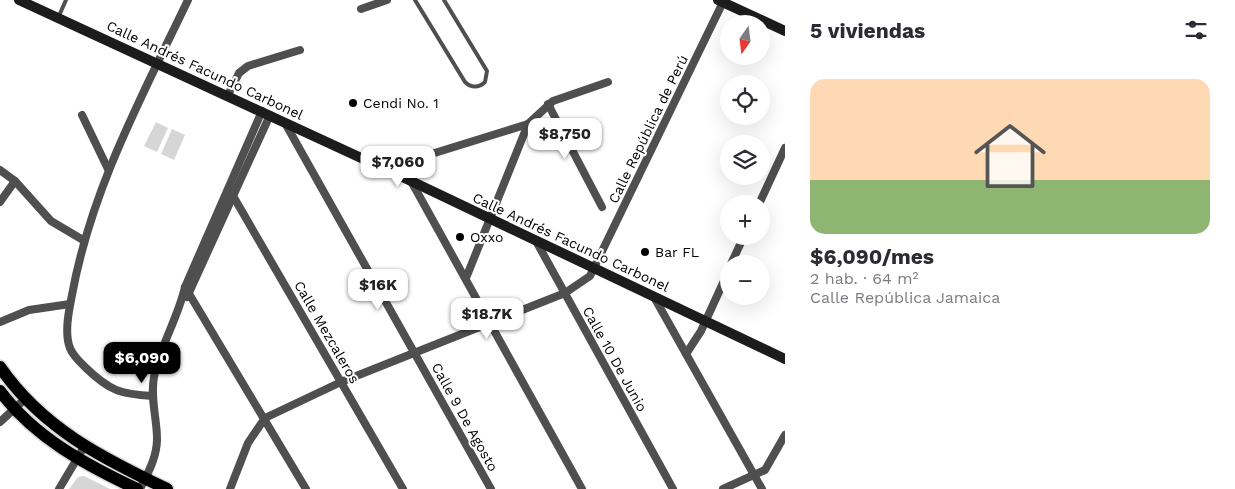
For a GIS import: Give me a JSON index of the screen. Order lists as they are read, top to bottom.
{
  "streets": {
    "main road": ["Calle Andrés Facundo Carbonel"],
    "street": [
      "Calle República de Perú",
      "Calle Mezcaleros",
      "Calle 10 De Junio",
      "Calle 9 De Agosto"
    ]
  },
  "crossings": [
    ["Calle Andrés Facundo Carbonel", "Calle República de Perú"],
    ["Calle Andrés Facundo Carbonel", "Calle 10 De Junio"],
    ["Calle Andrés Facundo Carbonel", "Calle 9 De Agosto"]
  ],
  "places": ["Cendi No. 1", "Oxxo", "Bar FL"],
  "north": "bottom",
  "page": {
    "heading": "5 viviendas",
    "map_buttons": ["+", "−"],
    "list": [
      {
        "name": "$6,090/mes",
        "note": "2 hab. · 64 m² · Calle República Jamaica"
      }
    ],
    "price": [
      "$8,750",
      "$7,060",
      "$16K",
      "$18.7K",
      "$6,090"
    ]
  }
}
